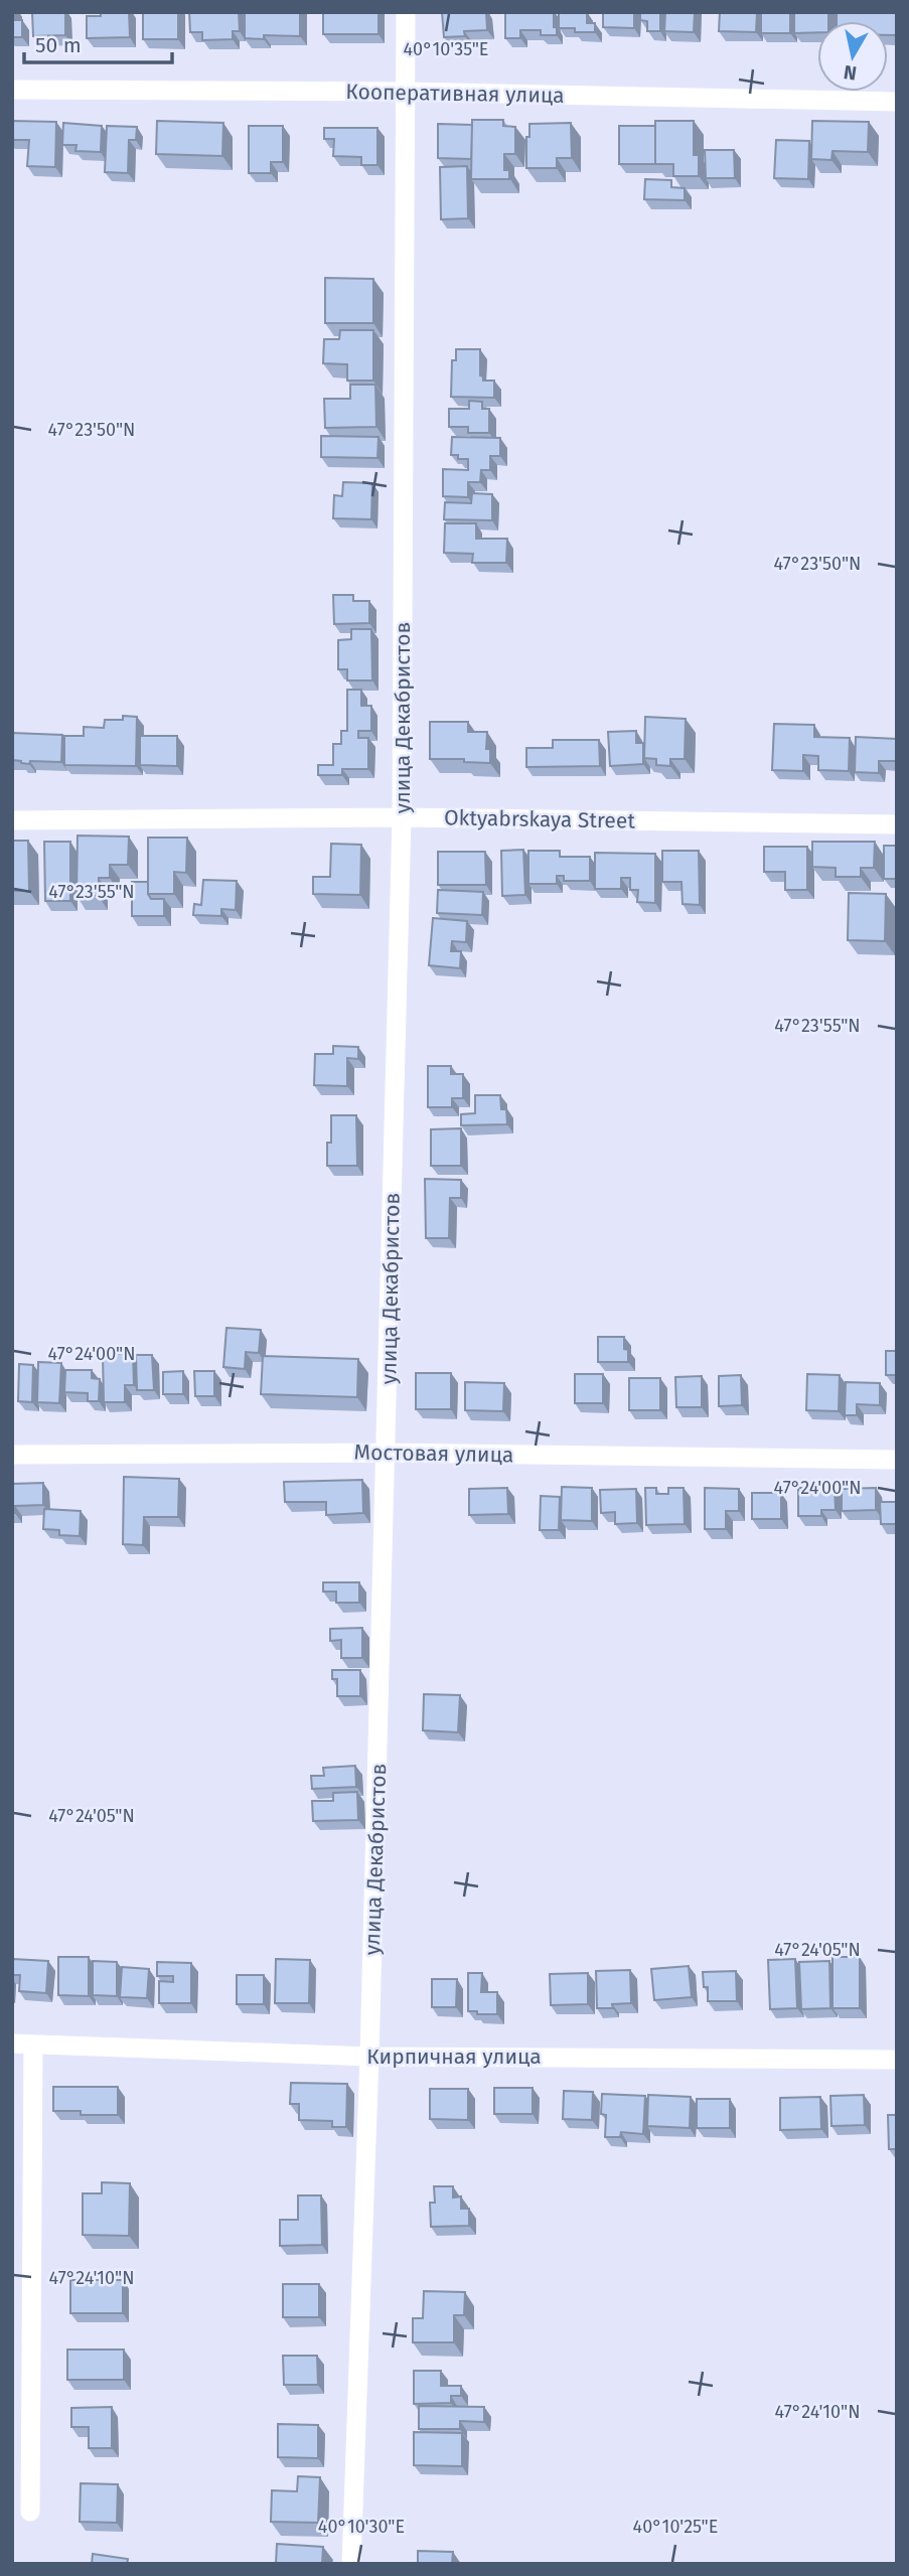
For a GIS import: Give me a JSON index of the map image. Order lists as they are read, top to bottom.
{
  "streets": {
    "street": [
      "Кооперативная улица",
      "улица Декабристов",
      "Oktyabrskaya Street",
      "Мостовая улица",
      "Кирпичная улица"
    ]
  },
  "crossings": [
    ["Кооперативная улица", "улица Декабристов"],
    ["улица Декабристов", "Oktyabrskaya Street"],
    ["улица Декабристов", "Мостовая улица"],
    ["улица Декабристов", "Кирпичная улица"]
  ],
  "scale_bar": "50 m",
  "north": "bottom",
  "coordinates": [
    "40°10'35\"E",
    "47°23'50\"N",
    "47°23'55\"N",
    "47°24'00\"N",
    "47°24'05\"N",
    "47°24'10\"N",
    "40°10'30\"E",
    "40°10'25\"E"
  ]
}
